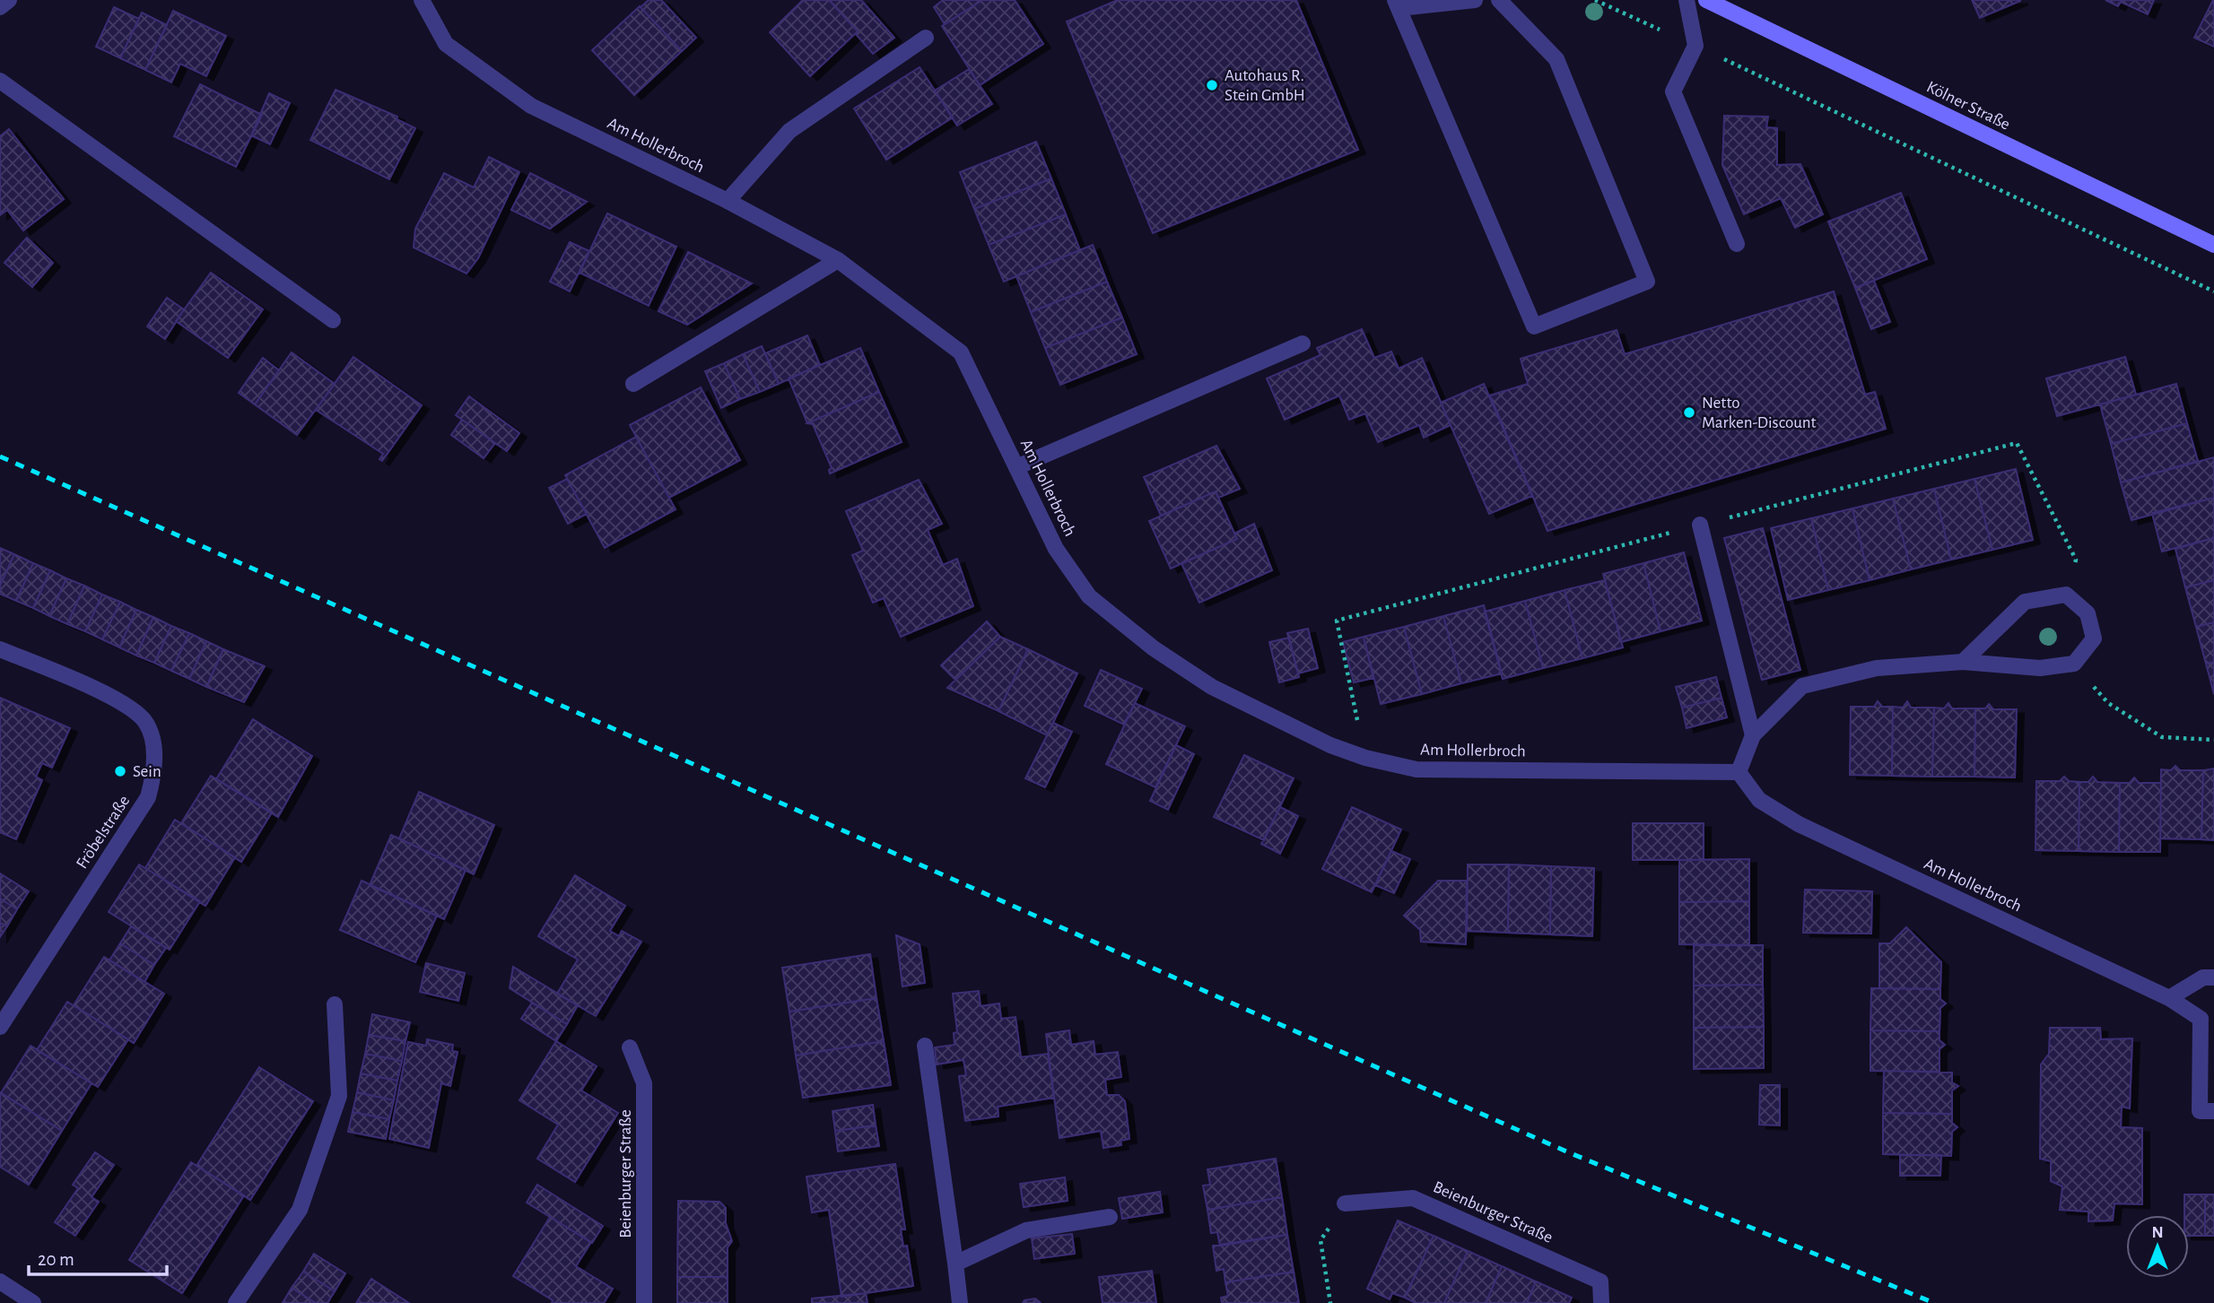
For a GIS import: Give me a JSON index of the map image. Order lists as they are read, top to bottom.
{
  "streets": {
    "main road": ["Kölner Straße"],
    "street": ["Am Hollerbroch", "Fröbelstraße", "Beienburger Straße"]
  },
  "places": ["Autohaus R. Stein GmbH", "Netto Marken-Discount", "Sein"],
  "scale_bar": "20 m",
  "north": "top"
}
